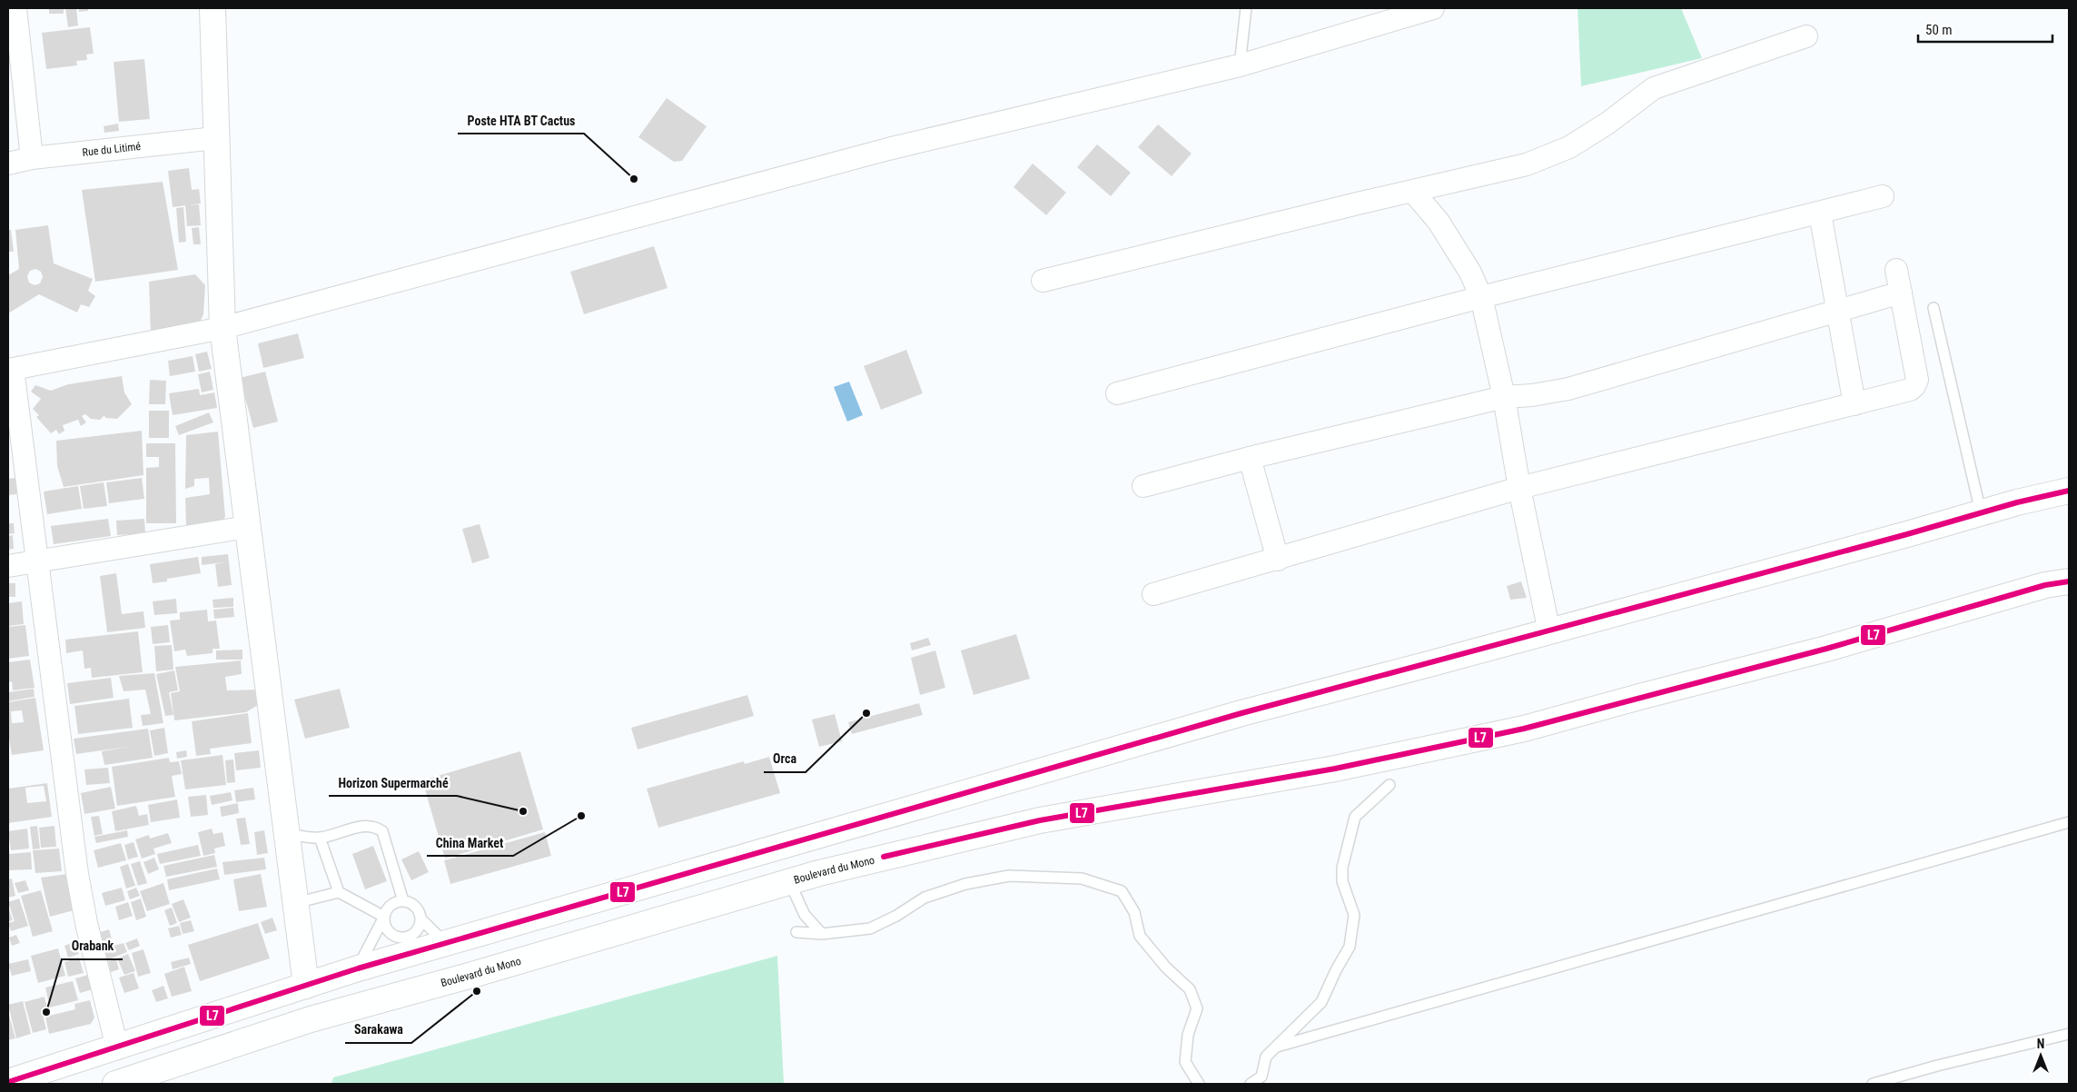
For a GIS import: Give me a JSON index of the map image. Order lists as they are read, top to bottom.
{
  "streets": {
    "main road": ["Boulevard du Mono"],
    "street": ["Rue du Litimé"]
  },
  "places": [
    "Poste HTA BT Cactus",
    "Orca",
    "Horizon Supermarché",
    "China Market",
    "Sarakawa",
    "Orabank"
  ],
  "lines": ["transit line L7"],
  "scale_bar": "50 m",
  "north": "top"
}
